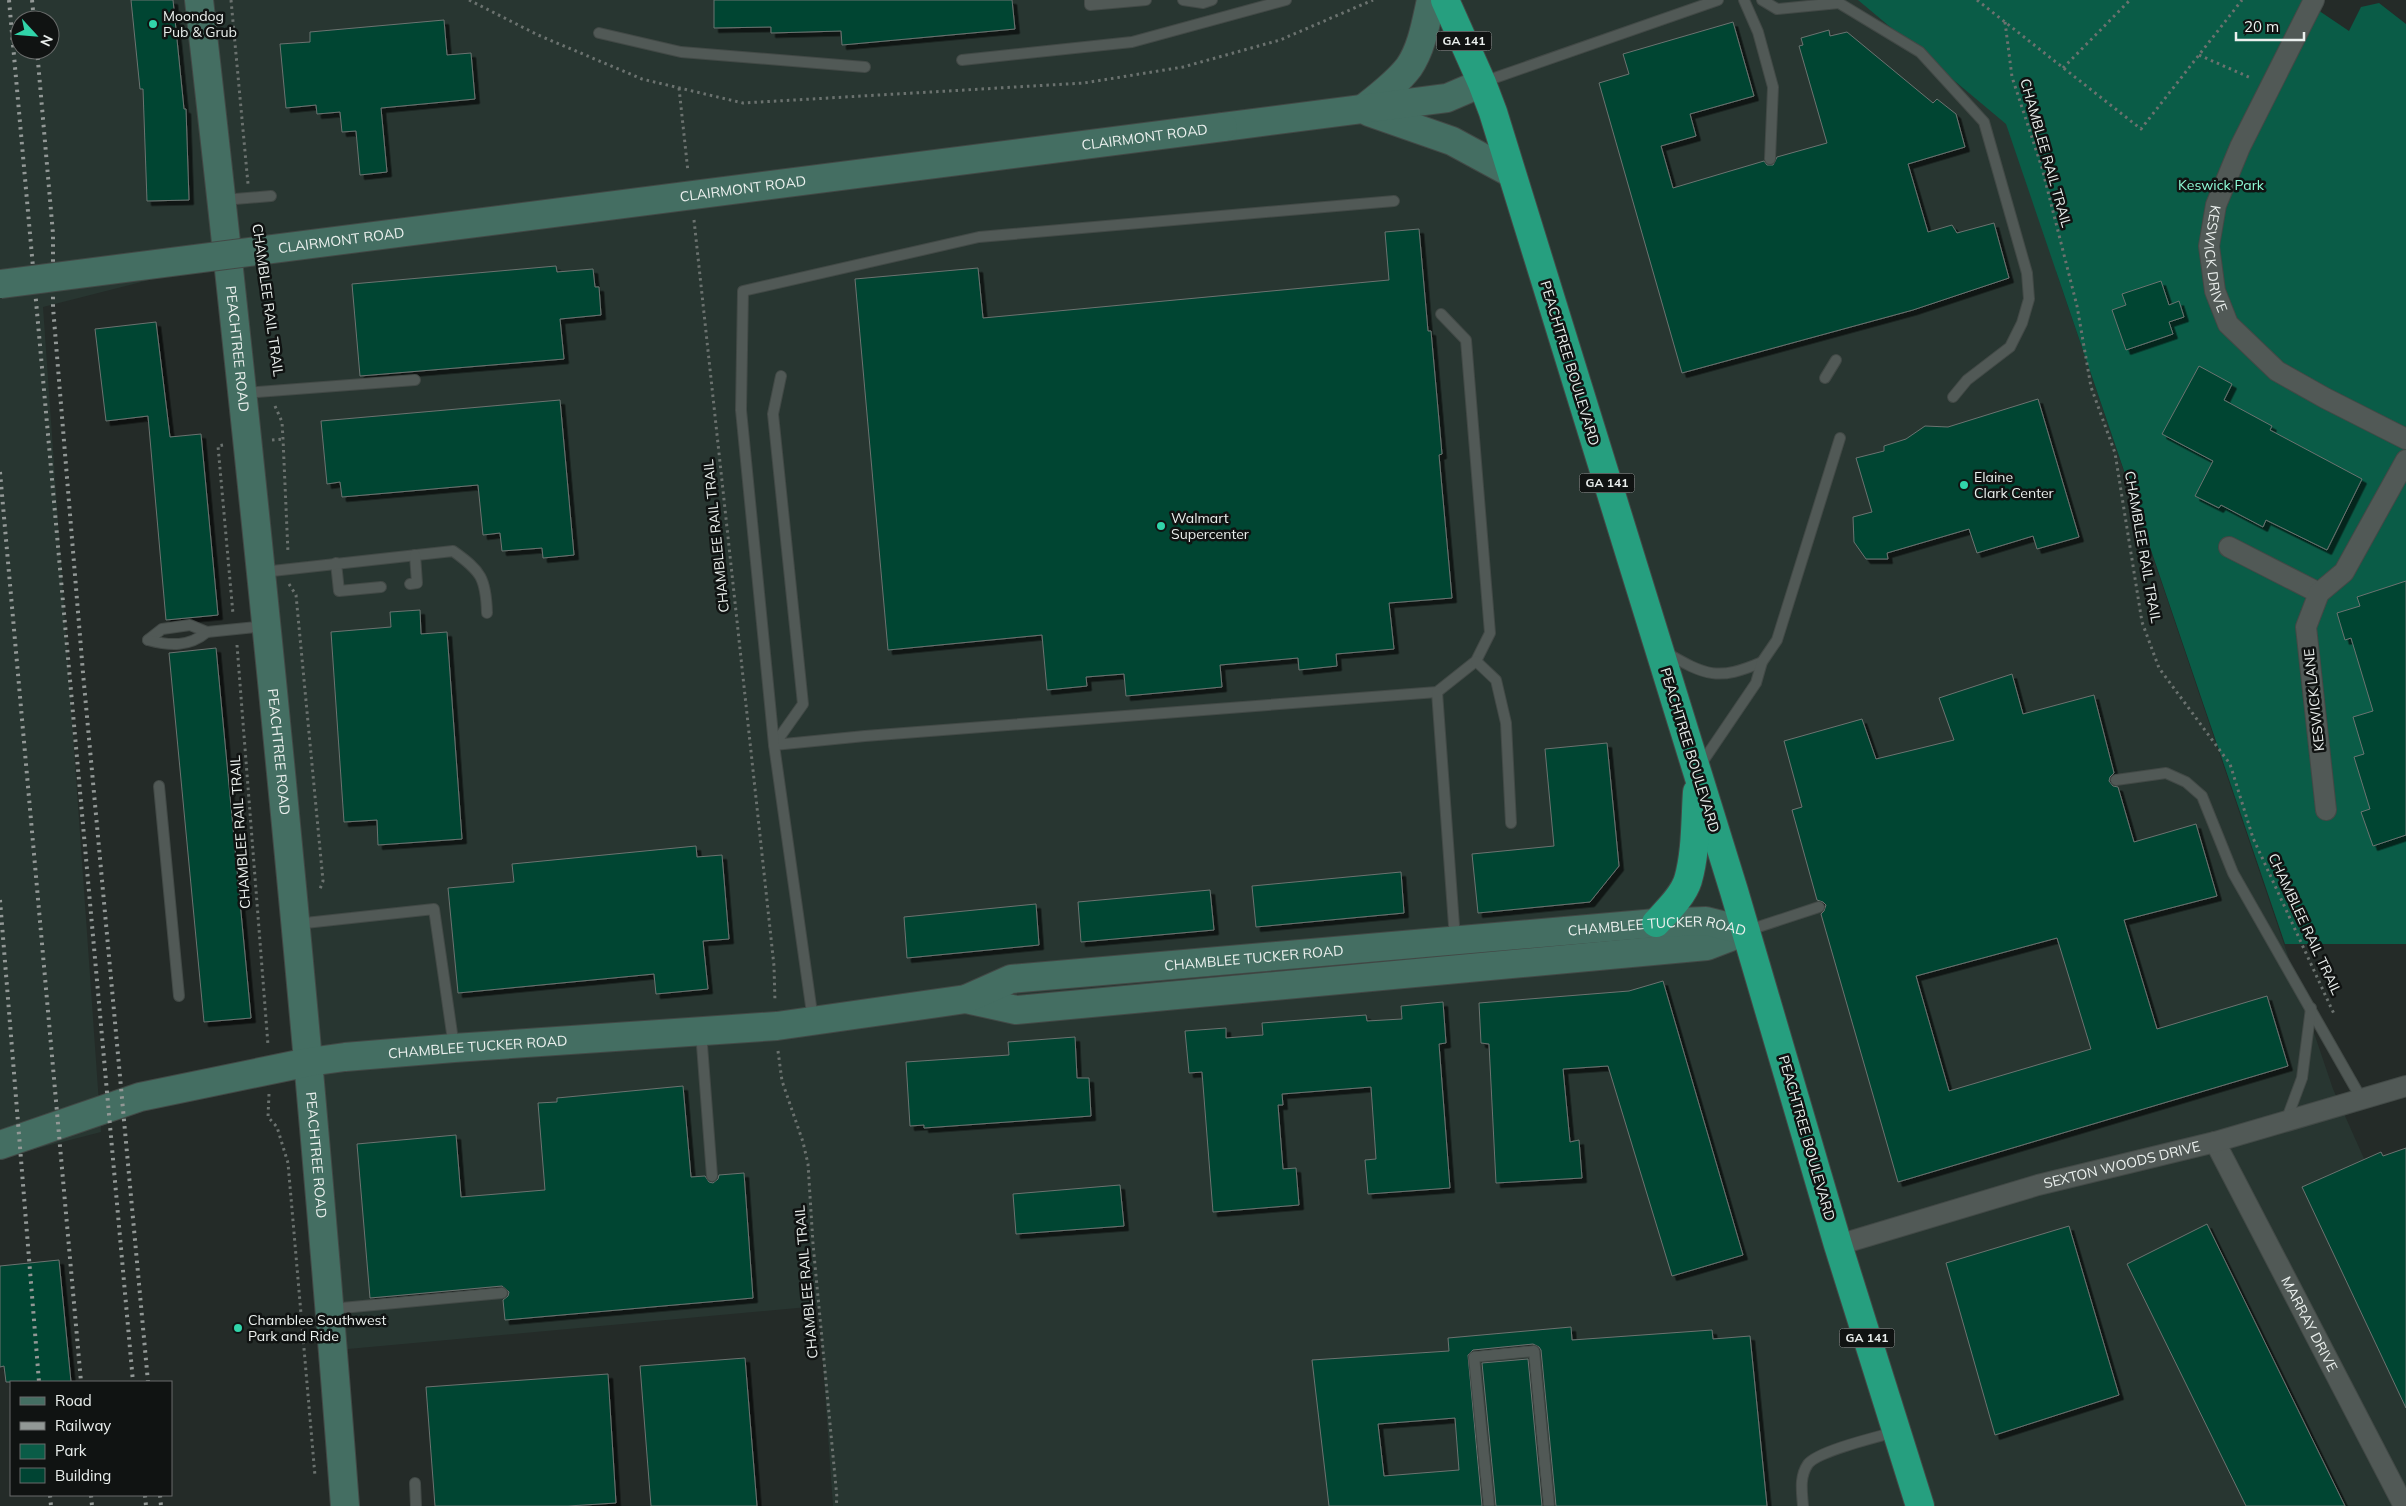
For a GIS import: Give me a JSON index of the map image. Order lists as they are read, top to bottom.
{
  "streets": {
    "highway": ["GA 141", "PEACHTREE BOULEVARD"],
    "main road": ["CLAIRMONT ROAD", "PEACHTREE ROAD", "CHAMBLEE TUCKER ROAD"],
    "street": [
      "KESWICK DRIVE",
      "KESWICK LANE",
      "SEXTON WOODS DRIVE",
      "MARRAY DRIVE"
    ],
    "path": ["CHAMBLEE RAIL TRAIL"]
  },
  "crossings": [
    ["CLAIRMONT ROAD", "PEACHTREE BOULEVARD"],
    ["CHAMBLEE RAIL TRAIL", "PEACHTREE ROAD"],
    ["PEACHTREE ROAD", "CHAMBLEE TUCKER ROAD"],
    ["PEACHTREE BOULEVARD", "CHAMBLEE TUCKER ROAD"],
    ["PEACHTREE BOULEVARD", "SEXTON WOODS DRIVE"],
    ["SEXTON WOODS DRIVE", "MARRAY DRIVE"]
  ],
  "parks": ["Keswick Park"],
  "places": [
    "Moondog Pub & Grub",
    "Elaine Clark Center",
    "Walmart Supercenter",
    "Chamblee Southwest Park and Ride"
  ],
  "legend": [
    "Road",
    "Railway",
    "Park",
    "Building"
  ],
  "scale_bar": "20 m",
  "north": "bottom right"
}
